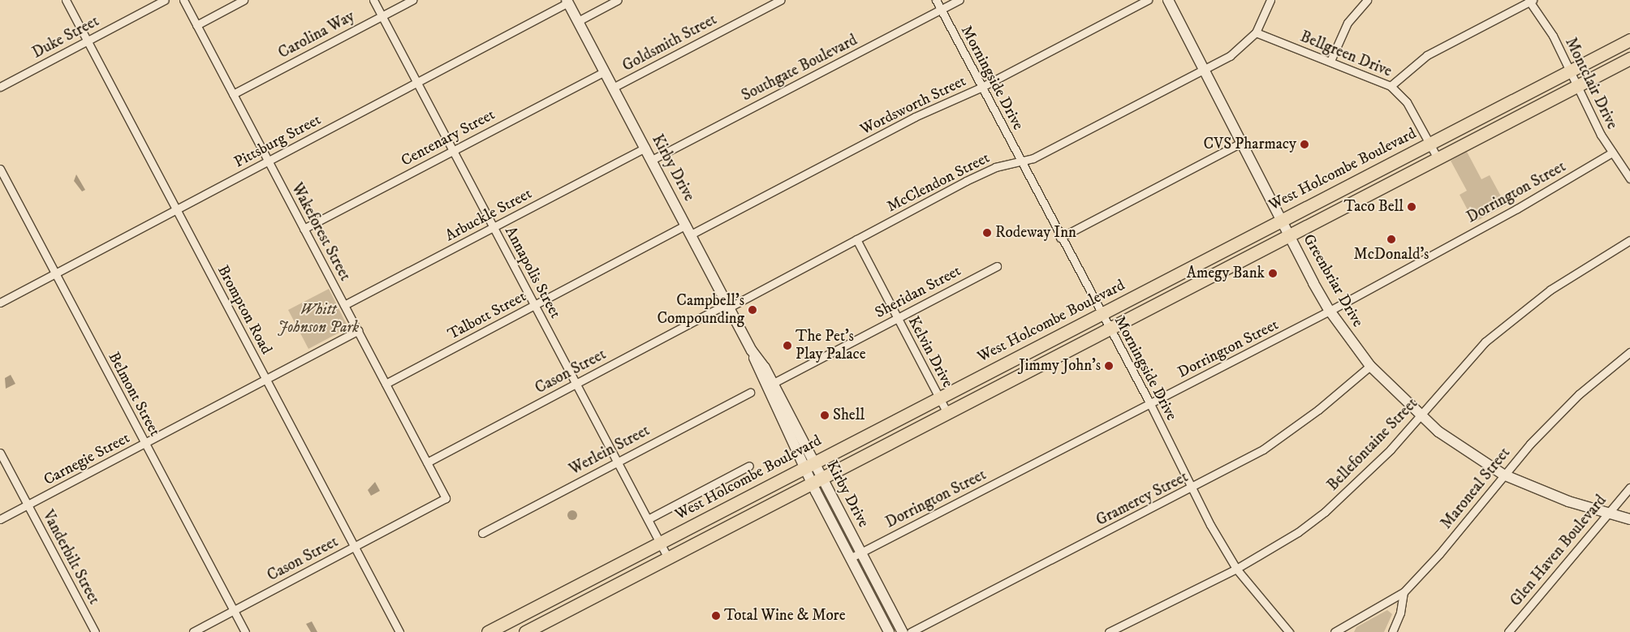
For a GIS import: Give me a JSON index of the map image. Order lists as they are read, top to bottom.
{
  "streets": {
    "main road": ["Kirby Drive", "West Holcombe Boulevard", "Greenbriar Drive"],
    "street": [
      "Carolina Way",
      "Duke Street",
      "Goldsmith Street",
      "Bellgreen Drive",
      "Southgate Boulevard",
      "Morningside Drive",
      "Montclair Drive",
      "Wordsworth Street",
      "Centenary Street",
      "Pittsburg Street",
      "McClendon Street",
      "Dorrington Street",
      "Arbuckle Street",
      "Wakeforest Street",
      "Annapolis Street",
      "Sheridan Street",
      "Brompton Road",
      "Talbott Street",
      "Kelvin Drive",
      "Cason Street",
      "Belmont Street",
      "Bellefontaine Street",
      "Werlein Street",
      "Carnegie Street",
      "Maroneal Street",
      "Gramercy Street",
      "Glen Haven Boulevard",
      "Vanderbilt Street"
    ]
  },
  "crossings": [
    ["Carolina Way", "Wakeforest Street"],
    ["Carolina Way", "Annapolis Street"],
    ["Duke Street", "Brompton Road"],
    ["Goldsmith Street", "Kirby Drive"],
    ["Bellgreen Drive", "West Holcombe Boulevard"],
    ["Bellgreen Drive", "McClendon Street"],
    ["Southgate Boulevard", "Morningside Drive"],
    ["Southgate Boulevard", "Kirby Drive"],
    ["Morningside Drive", "Wordsworth Street"],
    ["Morningside Drive", "West Holcombe Boulevard"],
    ["Morningside Drive", "McClendon Street"],
    ["Morningside Drive", "Dorrington Street"],
    ["Morningside Drive", "Bellefontaine Street"],
    ["Morningside Drive", "Gramercy Street"],
    ["Montclair Drive", "West Holcombe Boulevard"],
    ["Montclair Drive", "Dorrington Street"],
    ["Wordsworth Street", "Kirby Drive"],
    ["Wordsworth Street", "Talbott Street"],
    ["Centenary Street", "Kirby Drive"],
    ["Centenary Street", "Wakeforest Street"],
    ["Centenary Street", "Annapolis Street"],
    ["Pittsburg Street", "Kirby Drive"],
    ["Pittsburg Street", "Wakeforest Street"],
    ["Pittsburg Street", "Annapolis Street"],
    ["Pittsburg Street", "Brompton Road"],
    ["Pittsburg Street", "Belmont Street"],
    ["Kirby Drive", "West Holcombe Boulevard"],
    ["Kirby Drive", "McClendon Street"],
    ["Kirby Drive", "Dorrington Street"],
    ["Kirby Drive", "Arbuckle Street"],
    ["Kirby Drive", "Sheridan Street"],
    ["Kirby Drive", "Talbott Street"],
    ["Kirby Drive", "Cason Street"],
    ["West Holcombe Boulevard", "Annapolis Street"],
    ["West Holcombe Boulevard", "Greenbriar Drive"],
    ["West Holcombe Boulevard", "Kelvin Drive"],
    ["McClendon Street", "Greenbriar Drive"],
    ["McClendon Street", "Kelvin Drive"],
    ["McClendon Street", "Cason Street"],
    ["Dorrington Street", "Greenbriar Drive"],
    ["Arbuckle Street", "Wakeforest Street"],
    ["Arbuckle Street", "Annapolis Street"],
    ["Wakeforest Street", "Talbott Street"],
    ["Wakeforest Street", "Cason Street"],
    ["Wakeforest Street", "Carnegie Street"],
    ["Annapolis Street", "Talbott Street"],
    ["Annapolis Street", "Cason Street"],
    ["Annapolis Street", "Werlein Street"],
    ["Greenbriar Drive", "Bellefontaine Street"],
    ["Greenbriar Drive", "Maroneal Street"],
    ["Greenbriar Drive", "Gramercy Street"],
    ["Greenbriar Drive", "Glen Haven Boulevard"],
    ["Sheridan Street", "Kelvin Drive"],
    ["Brompton Road", "Cason Street"],
    ["Brompton Road", "Carnegie Street"],
    ["Cason Street", "Belmont Street"],
    ["Belmont Street", "Carnegie Street"],
    ["Carnegie Street", "Vanderbilt Street"]
  ],
  "parks": ["Whitt Johnson Park"],
  "places": [
    "CVS Pharmacy",
    "Taco Bell",
    "Rodeway Inn",
    "McDonald's",
    "Amegy Bank",
    "Campbell's Compounding",
    "The Pet's Play Palace",
    "Jimmy John's",
    "Shell",
    "Total Wine & More"
  ]
}
